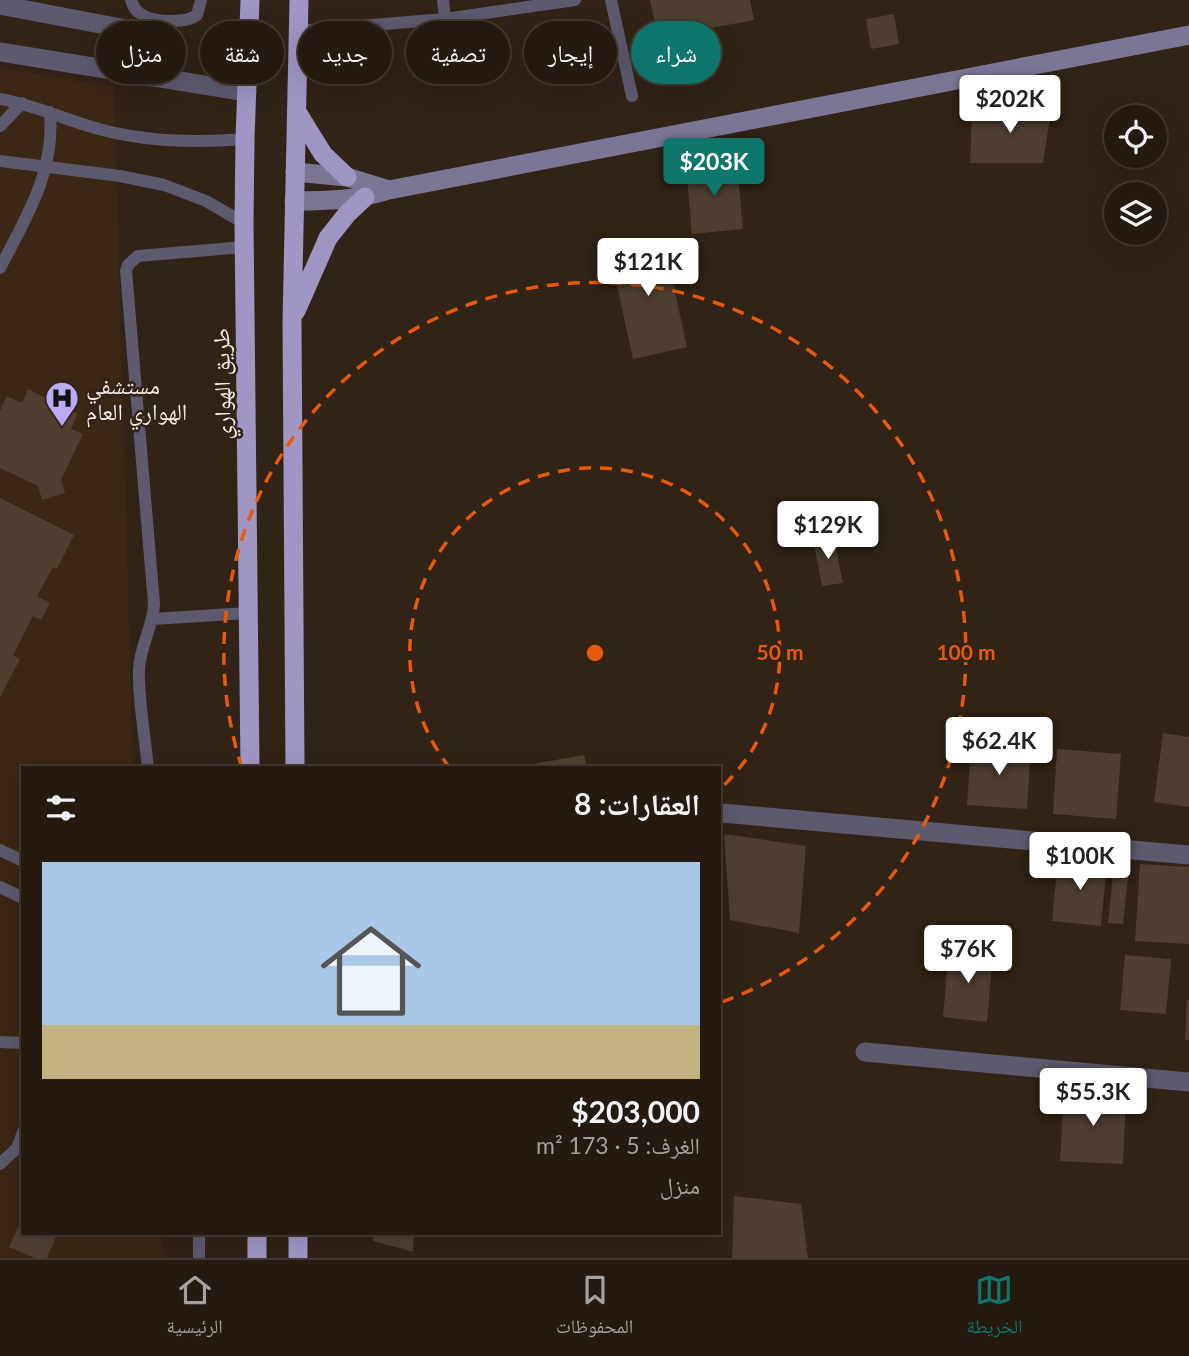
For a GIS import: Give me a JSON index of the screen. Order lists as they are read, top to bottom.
{
  "streets": {
    "highway": ["طريق الهواري"]
  },
  "places": {
    "hospital": ["مستشفي الهواري العام"]
  },
  "page": {
    "chip": [
      "شراء",
      "إيجار",
      "تصفية",
      "جديد",
      "شقة",
      "منزل"
    ],
    "price": [
      "$202K",
      "$203K",
      "$121K",
      "$129K",
      "$62.4K",
      "$100K",
      "$76K",
      "$55.3K"
    ],
    "heading": "العقارات: 8",
    "list": [
      {
        "name": "$203,000",
        "note": "الغرف: 5 · 173 m² · منزل"
      }
    ],
    "tabs": ["الخريطة", "المحفوظات", "الرئيسية"]
  },
  "rings": ["50 m", "100 m"]
}
